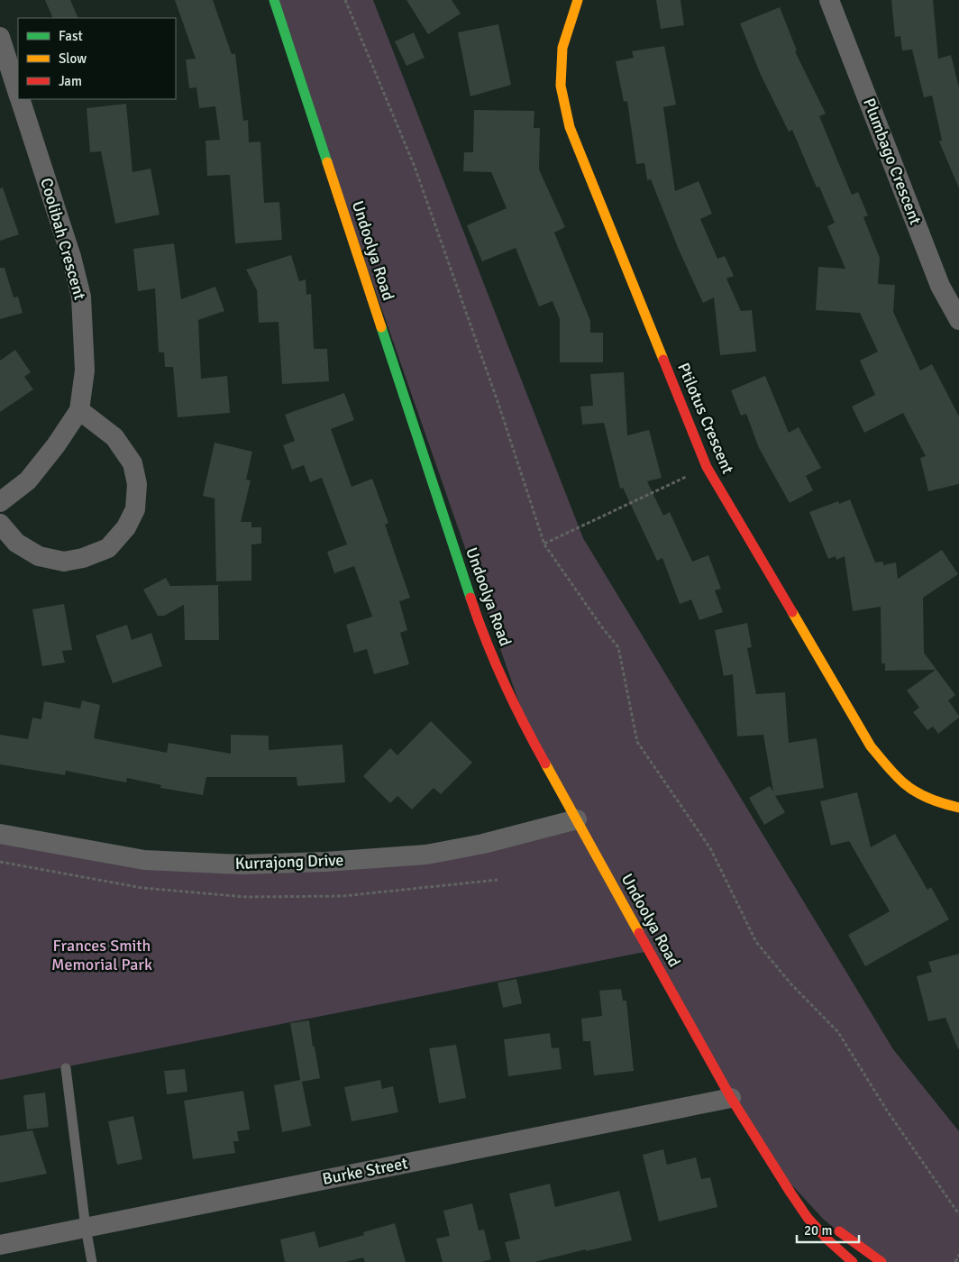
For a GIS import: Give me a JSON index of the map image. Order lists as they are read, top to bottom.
{
  "streets": {
    "main road": ["Undoolya Road", "Ptilotus Crescent"],
    "street": [
      "Plumbago Crescent",
      "Coolibah Crescent",
      "Kurrajong Drive",
      "Burke Street"
    ]
  },
  "crossings": [
    ["Undoolya Road", "Kurrajong Drive"],
    ["Undoolya Road", "Burke Street"]
  ],
  "parks": ["Frances Smith Memorial Park"],
  "legend": ["Fast", "Slow", "Jam"],
  "scale_bar": "20 m"
}
